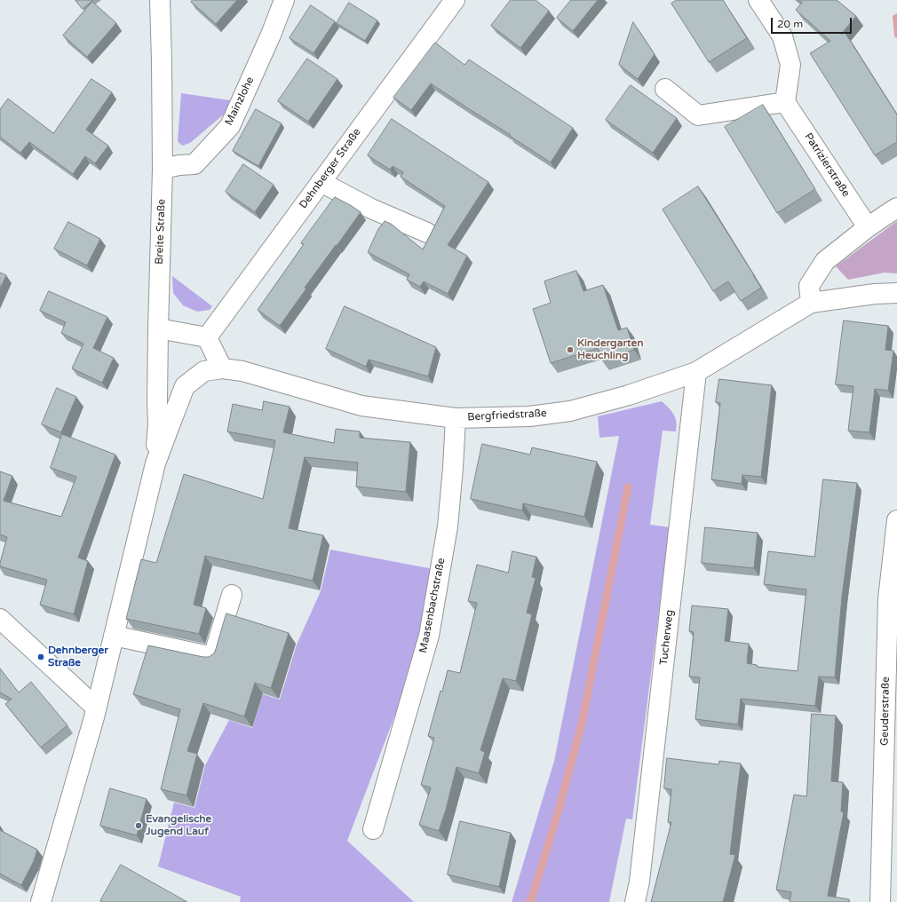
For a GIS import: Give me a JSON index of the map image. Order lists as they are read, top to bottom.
{
  "streets": {
    "street": [
      "Mainzlohe",
      "Patrizierstraße",
      "Dehnberger Straße",
      "Breite Straße",
      "Bergfriedstraße",
      "Maasenbachstraße",
      "Tucherweg",
      "Geuderstraße"
    ]
  },
  "crossings": [
    ["Mainzlohe", "Breite Straße"],
    ["Breite Straße", "Bergfriedstraße"],
    ["Bergfriedstraße", "Maasenbachstraße"],
    ["Bergfriedstraße", "Tucherweg"]
  ],
  "places": ["Kindergarten Heuchling", "Dehnberger Straße", "Evangelische Jugend Lauf"],
  "scale_bar": "20 m"
}
